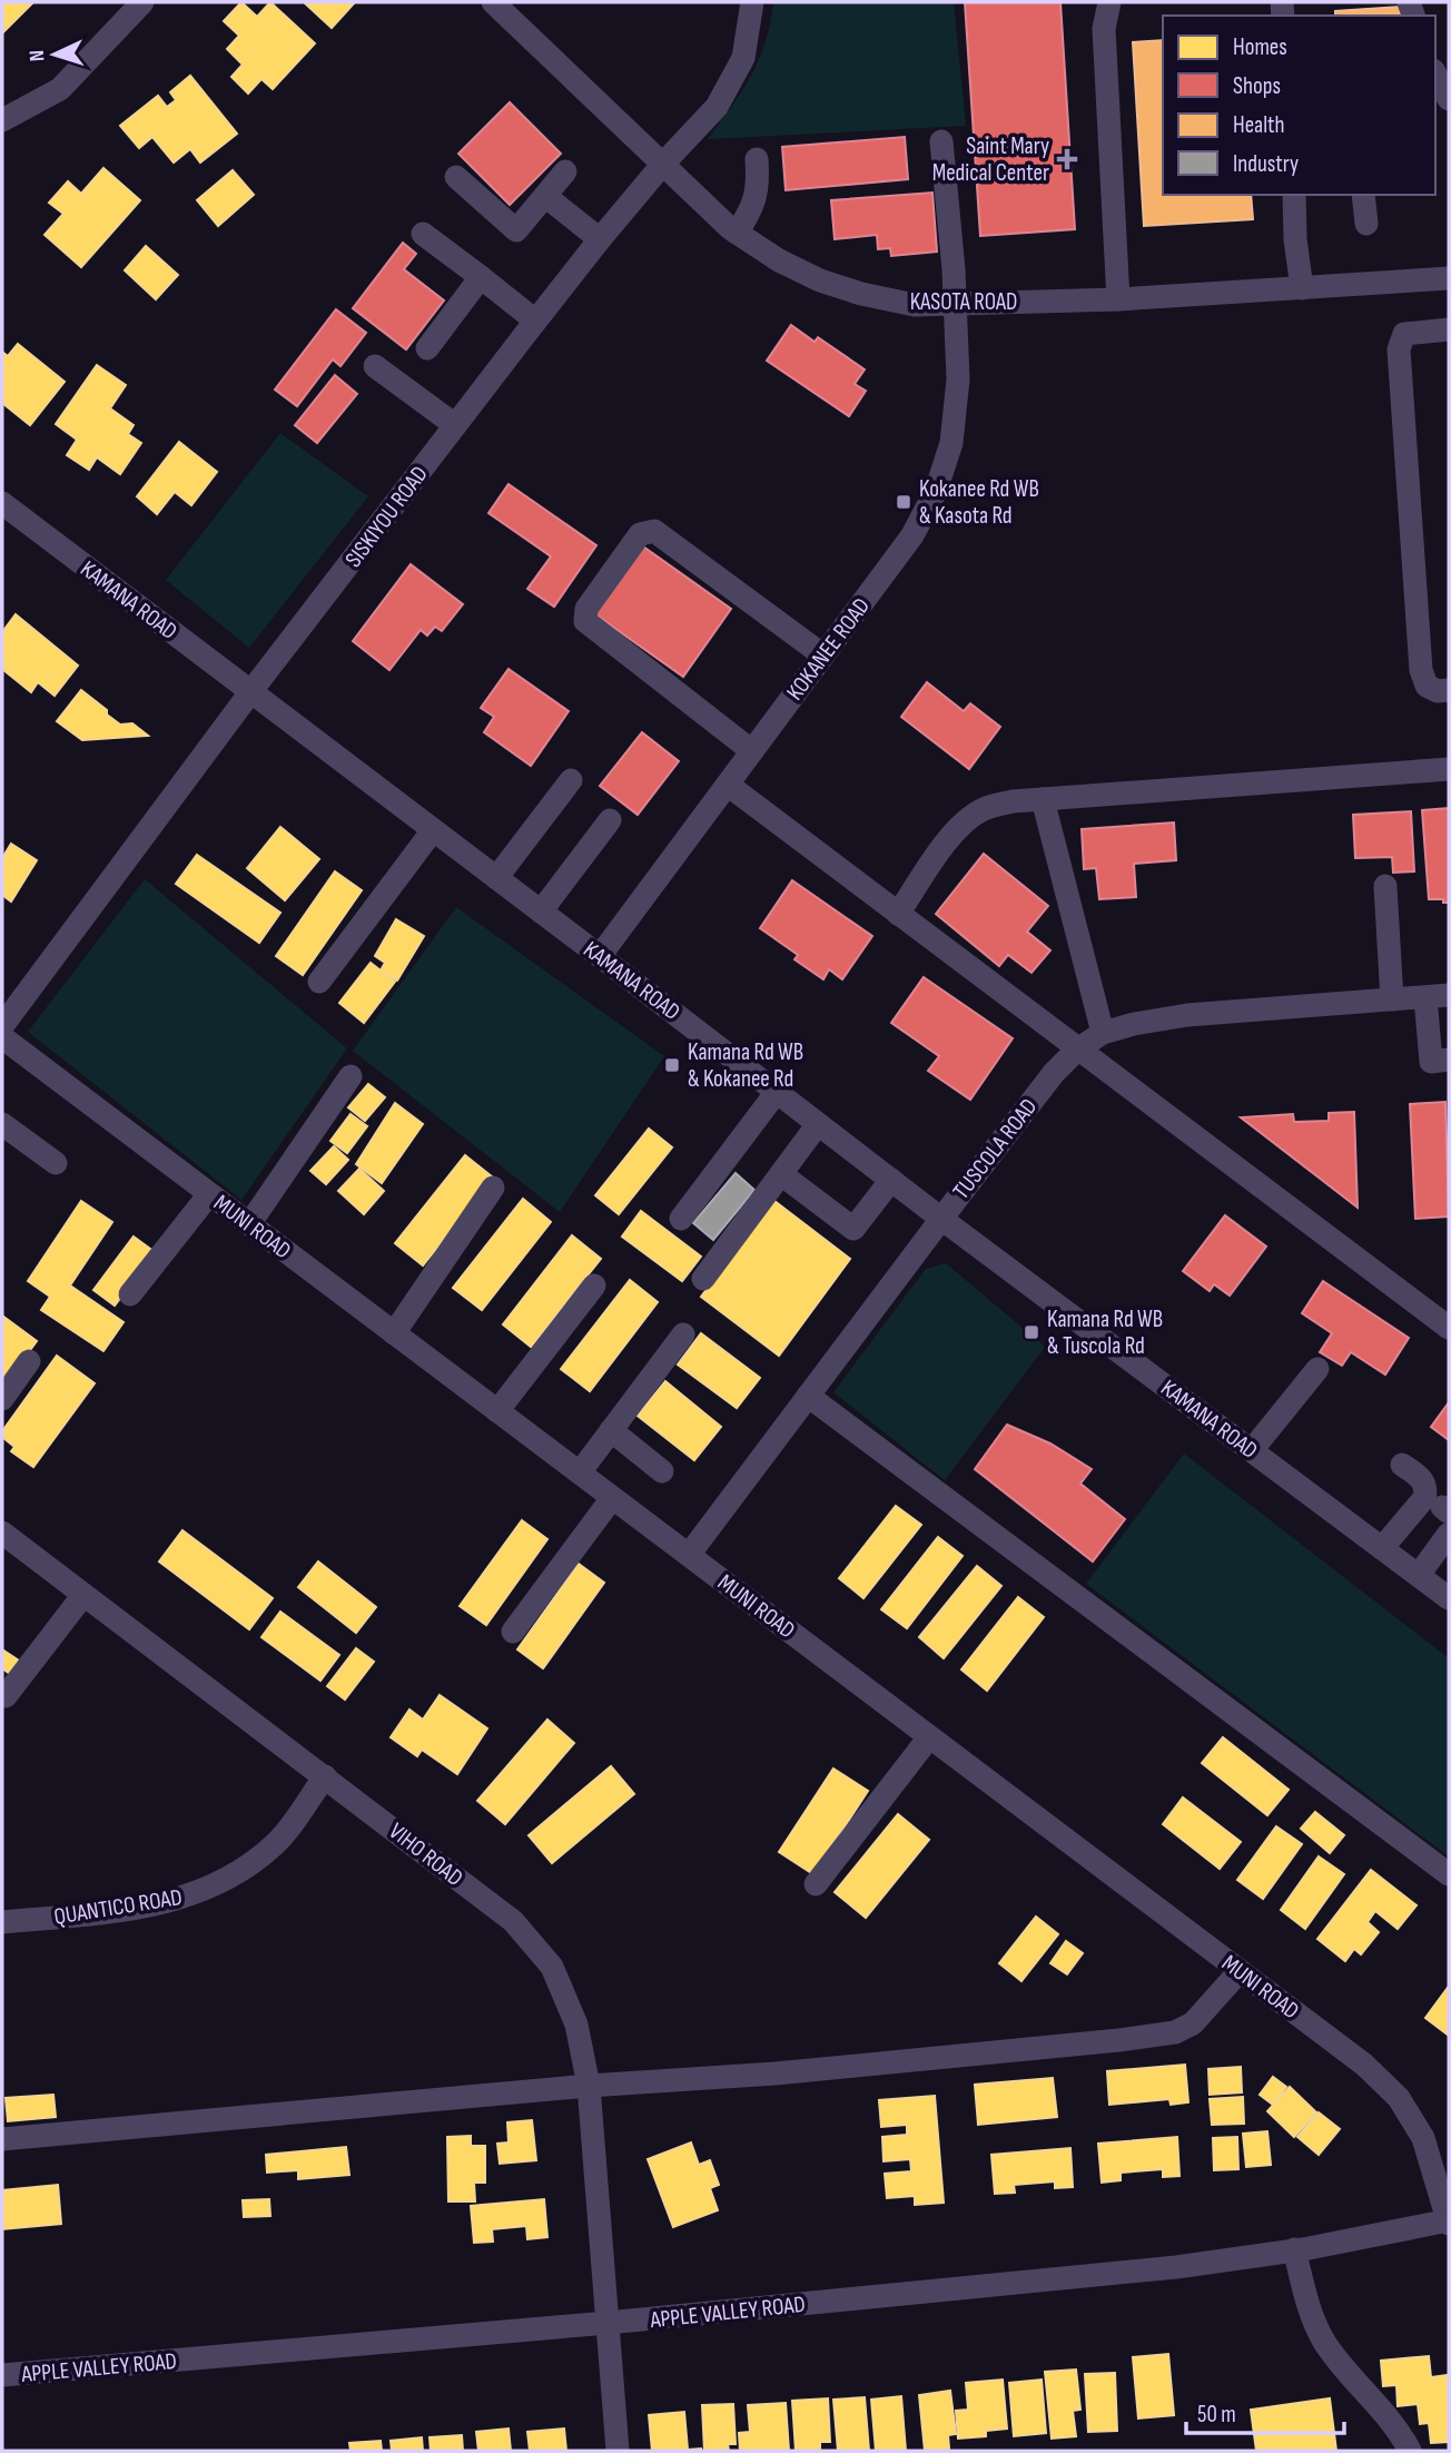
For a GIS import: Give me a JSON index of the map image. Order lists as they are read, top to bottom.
{
  "streets": {
    "street": [
      "KASOTA ROAD",
      "SISKIYOU ROAD",
      "KAMANA ROAD",
      "KOKANEE ROAD",
      "TUSCOLA ROAD",
      "MUNI ROAD",
      "VIHO ROAD",
      "QUANTICO ROAD",
      "APPLE VALLEY ROAD"
    ]
  },
  "crossings": [
    ["KASOTA ROAD", "SISKIYOU ROAD"],
    ["KASOTA ROAD", "KOKANEE ROAD"],
    ["SISKIYOU ROAD", "KAMANA ROAD"],
    ["KAMANA ROAD", "KOKANEE ROAD"],
    ["KAMANA ROAD", "TUSCOLA ROAD"],
    ["TUSCOLA ROAD", "MUNI ROAD"],
    ["MUNI ROAD", "APPLE VALLEY ROAD"],
    ["VIHO ROAD", "QUANTICO ROAD"],
    ["VIHO ROAD", "APPLE VALLEY ROAD"]
  ],
  "places": {
    "health": ["Saint Mary Medical Center"],
    "transit": ["Kokanee Rd WB & Kasota Rd", "Kamana Rd WB & Kokanee Rd", "Kamana Rd WB & Tuscola Rd"]
  },
  "legend": [
    "Homes",
    "Shops",
    "Health",
    "Industry"
  ],
  "scale_bar": "50 m",
  "north": "left"
}
